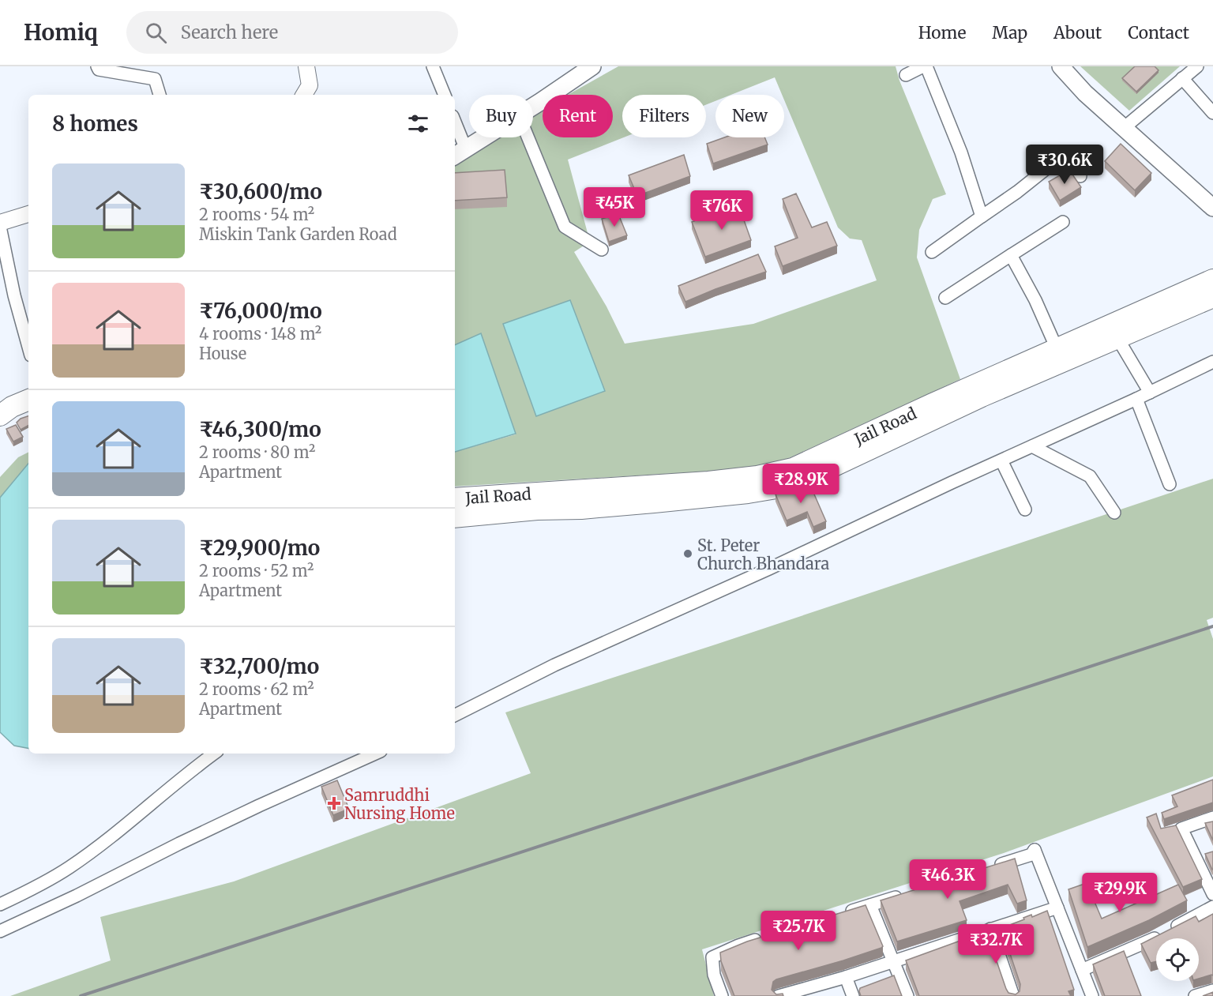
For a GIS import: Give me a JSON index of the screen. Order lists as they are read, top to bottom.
{
  "streets": {
    "highway": ["Jail Road"]
  },
  "places": {
    "other": ["St. Peter Church Bhandara"],
    "health": ["Samruddhi Nursing Home"]
  },
  "page": {
    "header": "Homiq",
    "search": "Search here",
    "nav": [
      "Home",
      "Map",
      "About",
      "Contact"
    ],
    "chip": [
      "Buy",
      "Rent",
      "Filters",
      "New"
    ],
    "heading": "8 homes",
    "price": [
      "₹30.6K",
      "₹45K",
      "₹76K",
      "₹28.9K",
      "₹46.3K",
      "₹29.9K",
      "₹25.7K",
      "₹32.7K"
    ],
    "list": [
      {
        "name": "₹30,600/mo",
        "note": "2 rooms · 54 m² · Miskin Tank Garden Road"
      },
      {
        "name": "₹76,000/mo",
        "note": "4 rooms · 148 m² · House"
      },
      {
        "name": "₹46,300/mo",
        "note": "2 rooms · 80 m² · Apartment"
      },
      {
        "name": "₹29,900/mo",
        "note": "2 rooms · 52 m² · Apartment"
      },
      {
        "name": "₹32,700/mo",
        "note": "2 rooms · 62 m² · Apartment"
      }
    ]
  }
}
